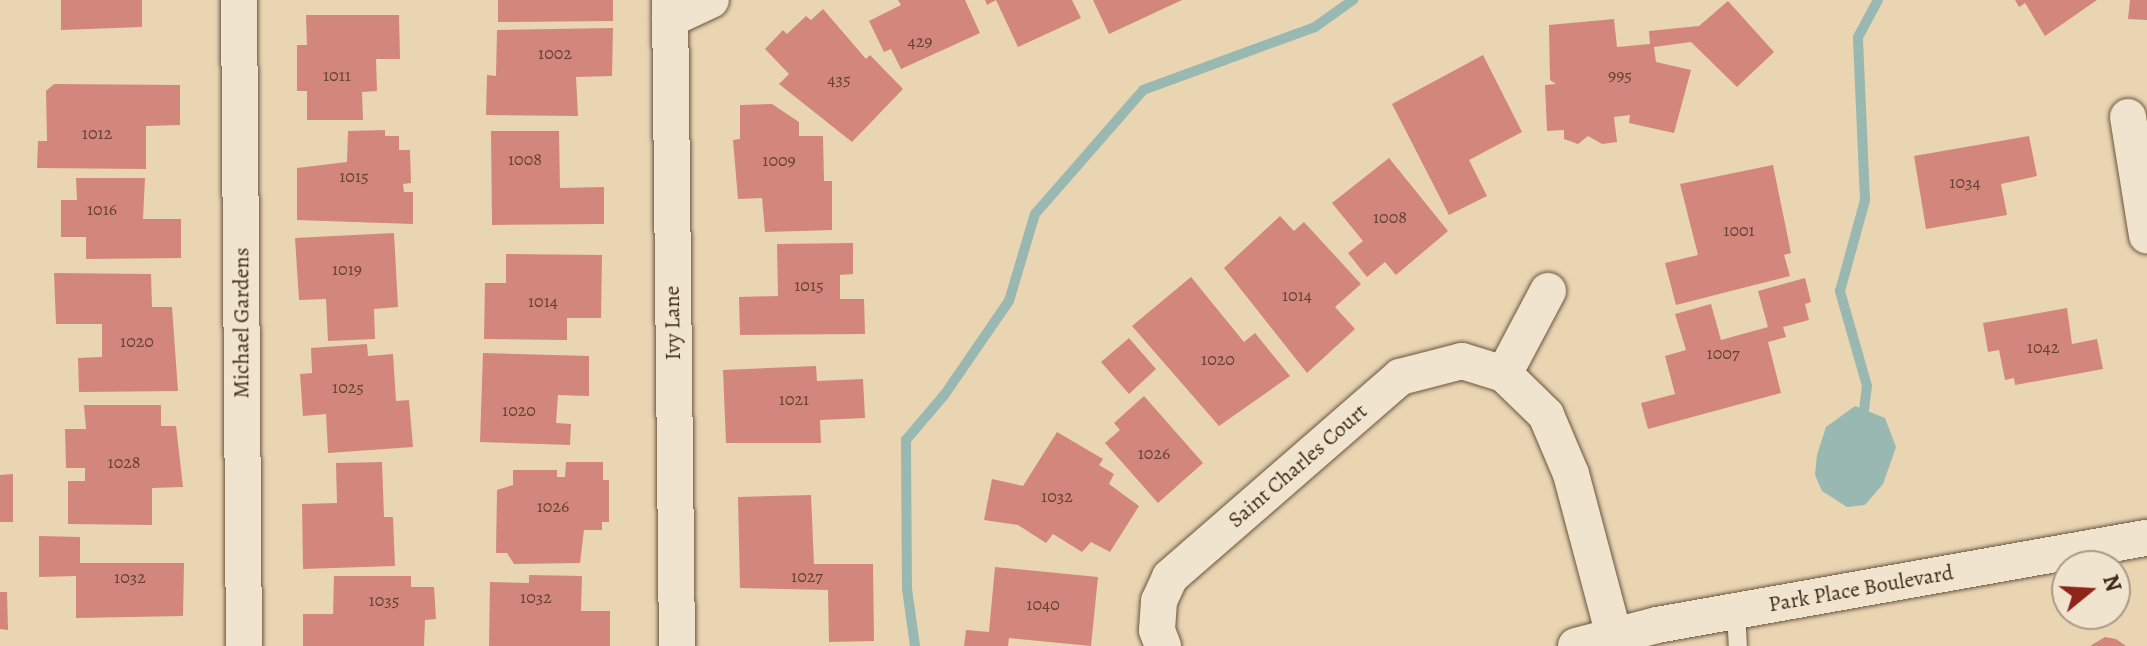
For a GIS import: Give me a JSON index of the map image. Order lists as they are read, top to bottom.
{
  "streets": {
    "street": [
      "Michael Gardens",
      "Ivy Lane",
      "Saint Charles Court",
      "Park Place Boulevard"
    ]
  },
  "crossings": [
    ["Saint Charles Court", "Park Place Boulevard"]
  ],
  "house_numbers": [
    "429",
    "1002",
    "1011",
    "995",
    "435",
    "1012",
    "1008",
    "1009",
    "1015",
    "1034",
    "1016",
    "1008",
    "1001",
    "1019",
    "1015",
    "1014",
    "1014",
    "1020",
    "1042",
    "1007",
    "1020",
    "1025",
    "1021",
    "1020",
    "1026",
    "1028",
    "1032",
    "1026",
    "1027",
    "1032",
    "1032",
    "1035",
    "1040"
  ],
  "north": "right"
}
